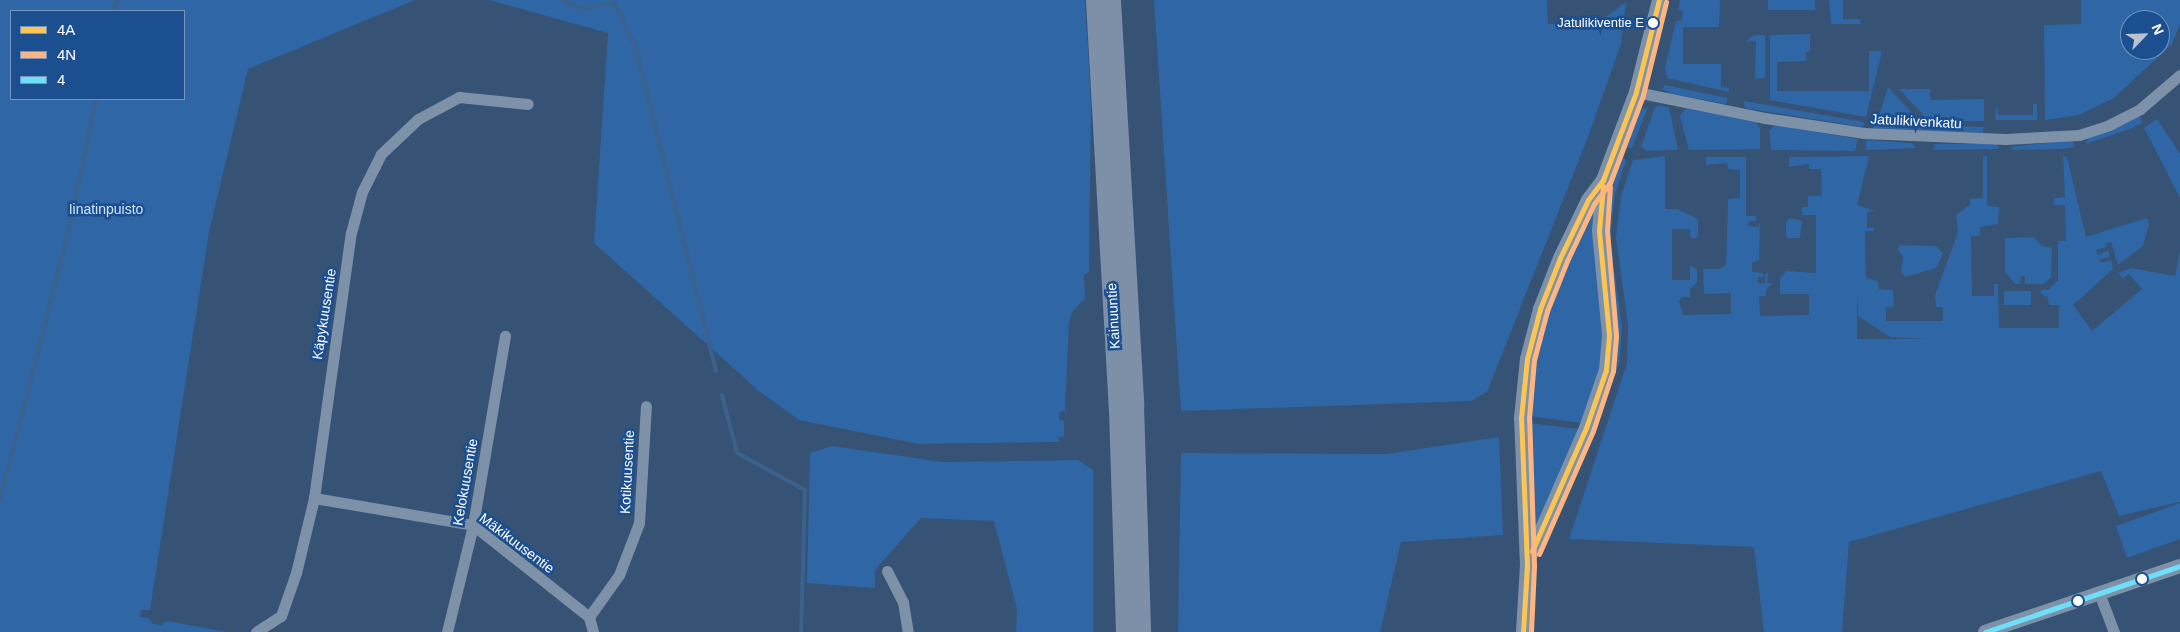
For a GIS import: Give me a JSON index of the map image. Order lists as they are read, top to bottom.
{
  "streets": {
    "highway": ["Kainuuntie"],
    "street": [
      "Jatulikivenkatu",
      "Käpykuusentie",
      "Kotikuusentie",
      "Kelokuusentie",
      "Mäkikuusentie"
    ]
  },
  "crossings": [
    ["Käpykuusentie", "Mäkikuusentie"],
    ["Kotikuusentie", "Mäkikuusentie"],
    ["Kelokuusentie", "Mäkikuusentie"]
  ],
  "parks": ["Iinatinpuisto"],
  "places": ["Jatulikiventie E"],
  "lines": ["transit line 4A", "transit line 4N", "transit line 4"],
  "legend": ["4A", "4N", "4"],
  "north": "top right"
}
